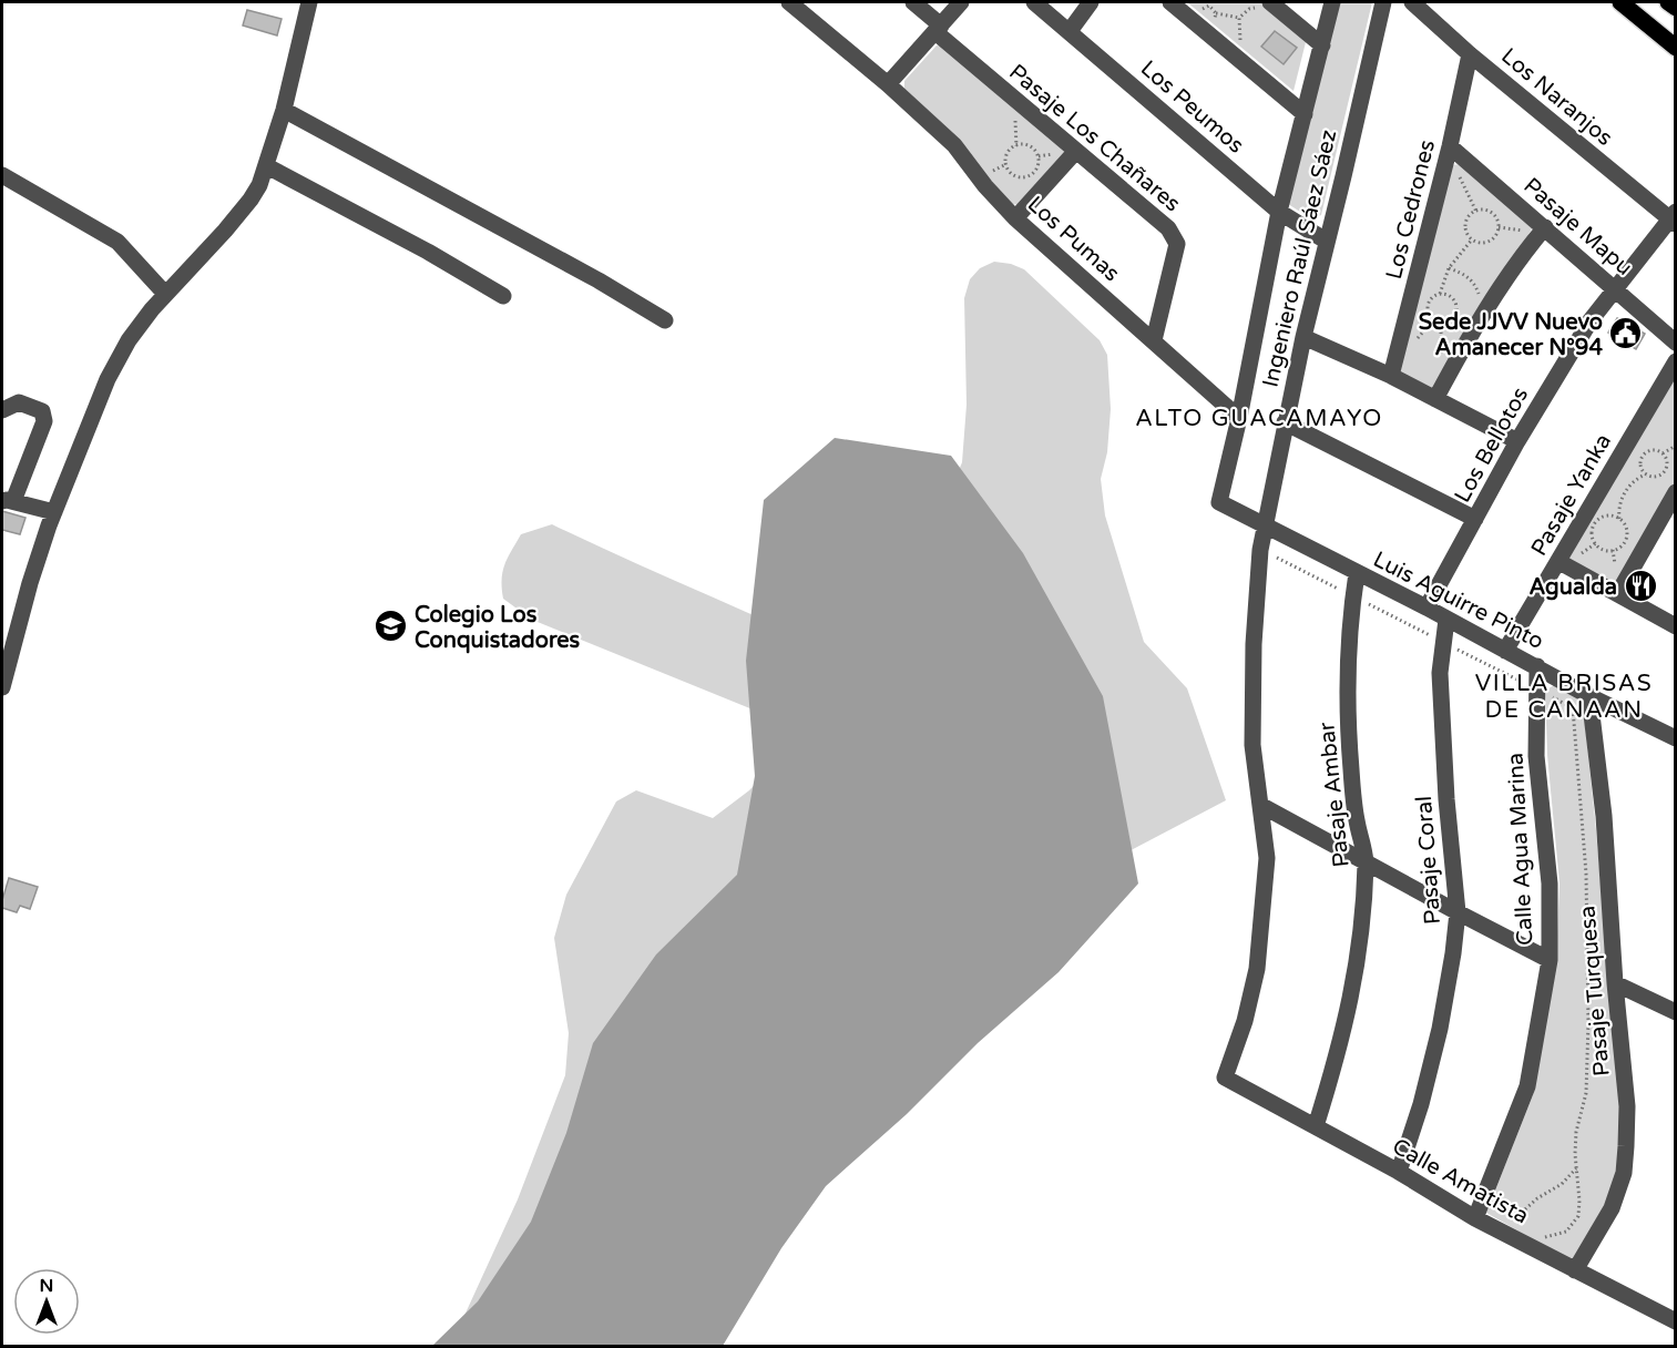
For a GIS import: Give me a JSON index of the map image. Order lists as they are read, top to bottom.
{
  "streets": {
    "street": [
      "Los Naranjos",
      "Los Peumos",
      "Pasaje Los Chañares",
      "Los Cedrones",
      "Pasaje Mapu",
      "Los Pumas",
      "Ingeniero Raúl Sáez Sáez",
      "Los Bellotos",
      "Pasaje Yanka",
      "Luis Aguirre Pinto",
      "Pasaje Ambar",
      "Calle Agua Marina",
      "Pasaje Coral",
      "Pasaje Turquesa",
      "Calle Amatista"
    ]
  },
  "crossings": [
    ["Los Naranjos", "Los Cedrones"],
    ["Los Naranjos", "Los Bellotos"],
    ["Los Peumos", "Ingeniero Raúl Sáez Sáez"],
    ["Pasaje Los Chañares", "Los Pumas"],
    ["Los Cedrones", "Pasaje Mapu"],
    ["Pasaje Mapu", "Los Bellotos"],
    ["Los Pumas", "Ingeniero Raúl Sáez Sáez"],
    ["Ingeniero Raúl Sáez Sáez", "Luis Aguirre Pinto"],
    ["Ingeniero Raúl Sáez Sáez", "Calle Amatista"],
    ["Los Bellotos", "Luis Aguirre Pinto"],
    ["Pasaje Yanka", "Luis Aguirre Pinto"],
    ["Luis Aguirre Pinto", "Pasaje Ambar"],
    ["Luis Aguirre Pinto", "Calle Agua Marina"],
    ["Luis Aguirre Pinto", "Pasaje Coral"],
    ["Luis Aguirre Pinto", "Pasaje Turquesa"],
    ["Pasaje Ambar", "Calle Amatista"],
    ["Calle Agua Marina", "Calle Amatista"],
    ["Pasaje Coral", "Calle Amatista"],
    ["Pasaje Turquesa", "Calle Amatista"]
  ],
  "districts": ["ALTO GUACAMAYO", "VILLA BRISAS DE CANAAN"],
  "places": {
    "public building": ["Sede JJVV Nuevo Amanecer N°94"],
    "restaurant": ["Agualda"],
    "school or university": ["Colegio Los Conquistadores"]
  },
  "north": "top"
}
